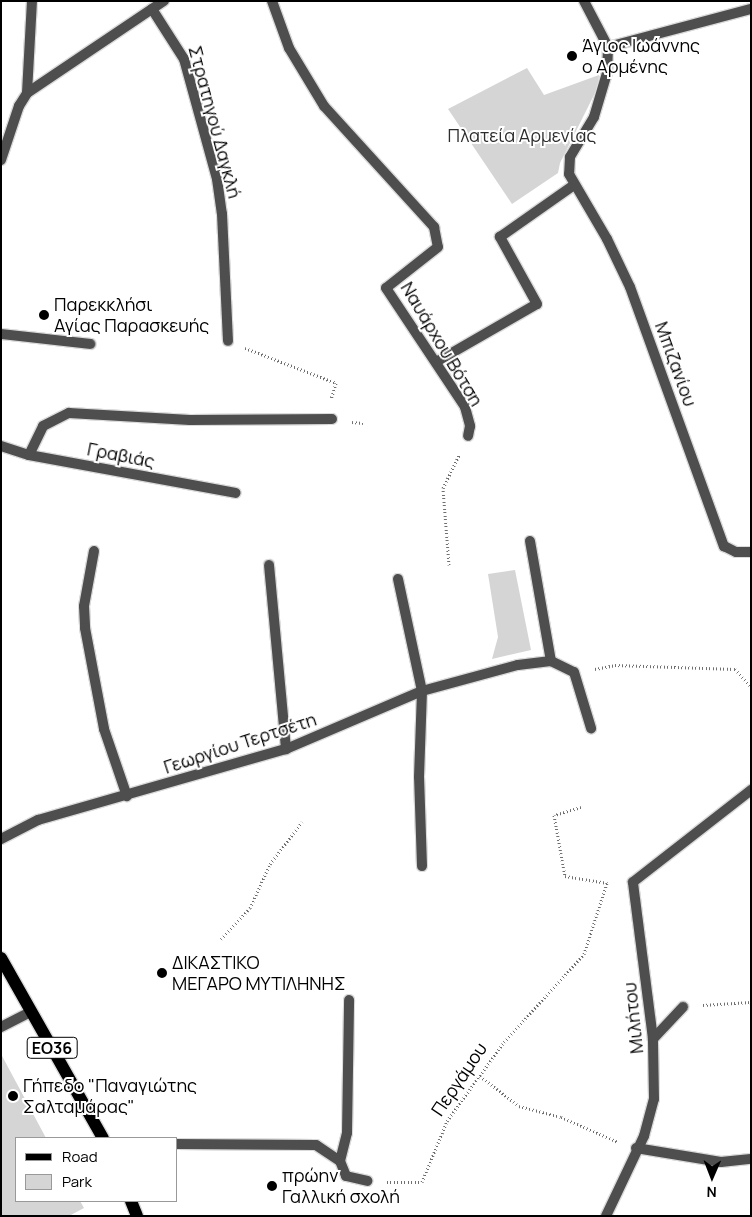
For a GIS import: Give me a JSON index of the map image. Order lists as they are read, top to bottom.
{
  "streets": {
    "main road": ["ΕΟ36"],
    "street": [
      "Στρατηγού Δαγκλή",
      "Ναυάρχου Βότση",
      "Μπιζανίου",
      "Γραβιάς",
      "Γεωργίου Τερτσέτη",
      "Μιλήτου"
    ],
    "path": ["Περγάμου"]
  },
  "parks": ["Πλατεία Αρμενίας"],
  "places": [
    "Άγιος Ιωάννης ο Αρμένης",
    "Παρεκκλήσι Αγίας Παρασκευής",
    "ΔΙΚΑΣΤΙΚΟ ΜΕΓΑΡΟ ΜΥΤΙΛΗΝΗΣ",
    "Γήπεδο \"Παναγιώτης Σαλταμάρας\"",
    "πρώην Γαλλική σχολή"
  ],
  "legend": ["Road", "Park"],
  "north": "bottom"
}
